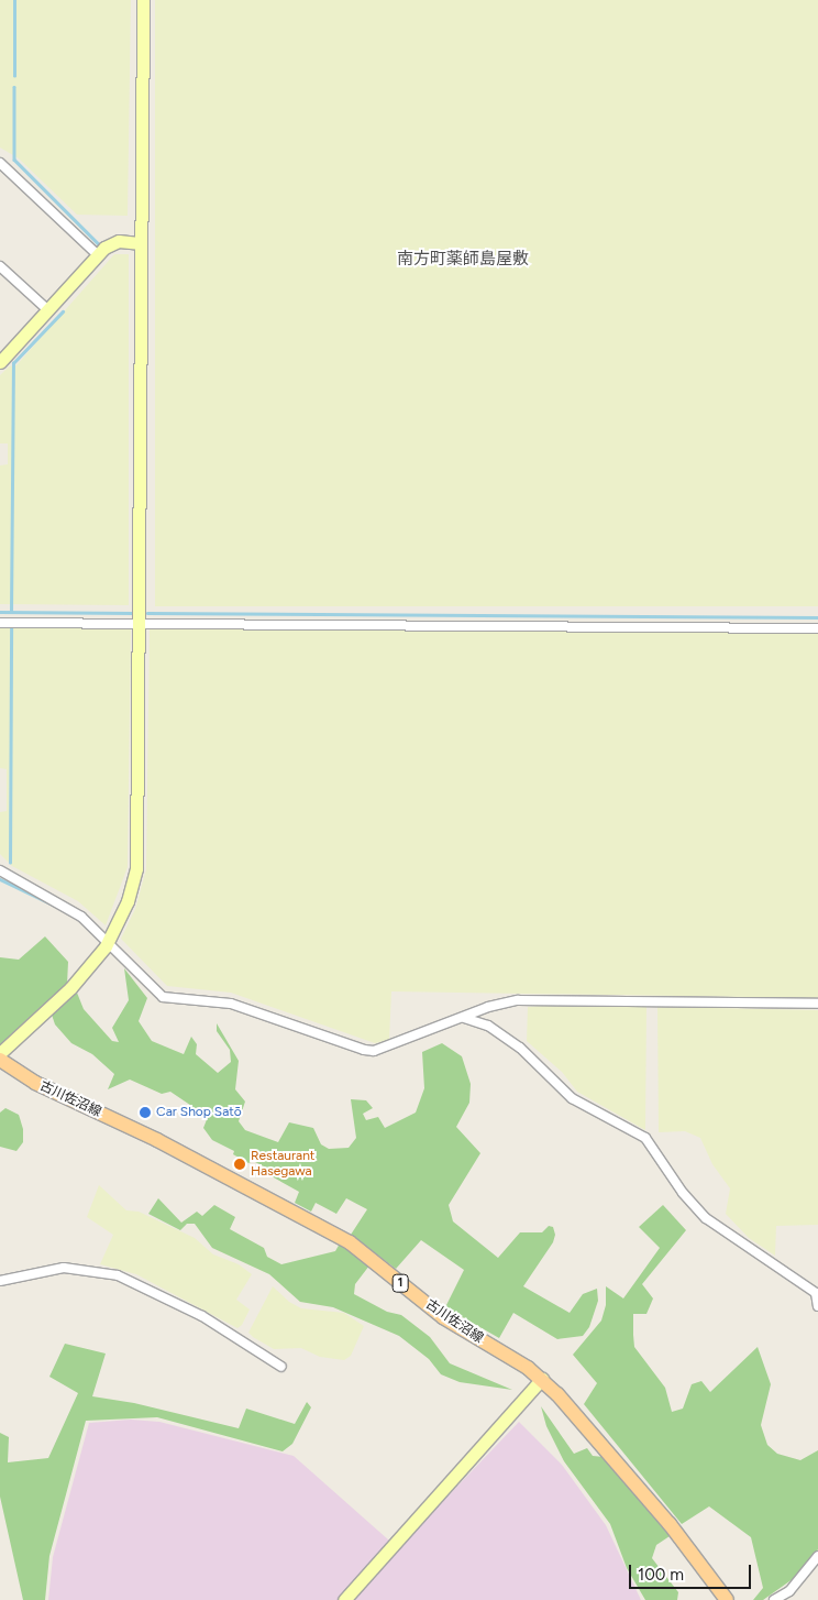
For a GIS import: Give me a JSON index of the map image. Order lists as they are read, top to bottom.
{
  "streets": {
    "main road": ["古川佐沼線", "1"]
  },
  "districts": ["南方町薬師島屋敷"],
  "places": ["Car Shop Satō", "Restaurant Hasegawa"],
  "scale_bar": "100 m"
}
